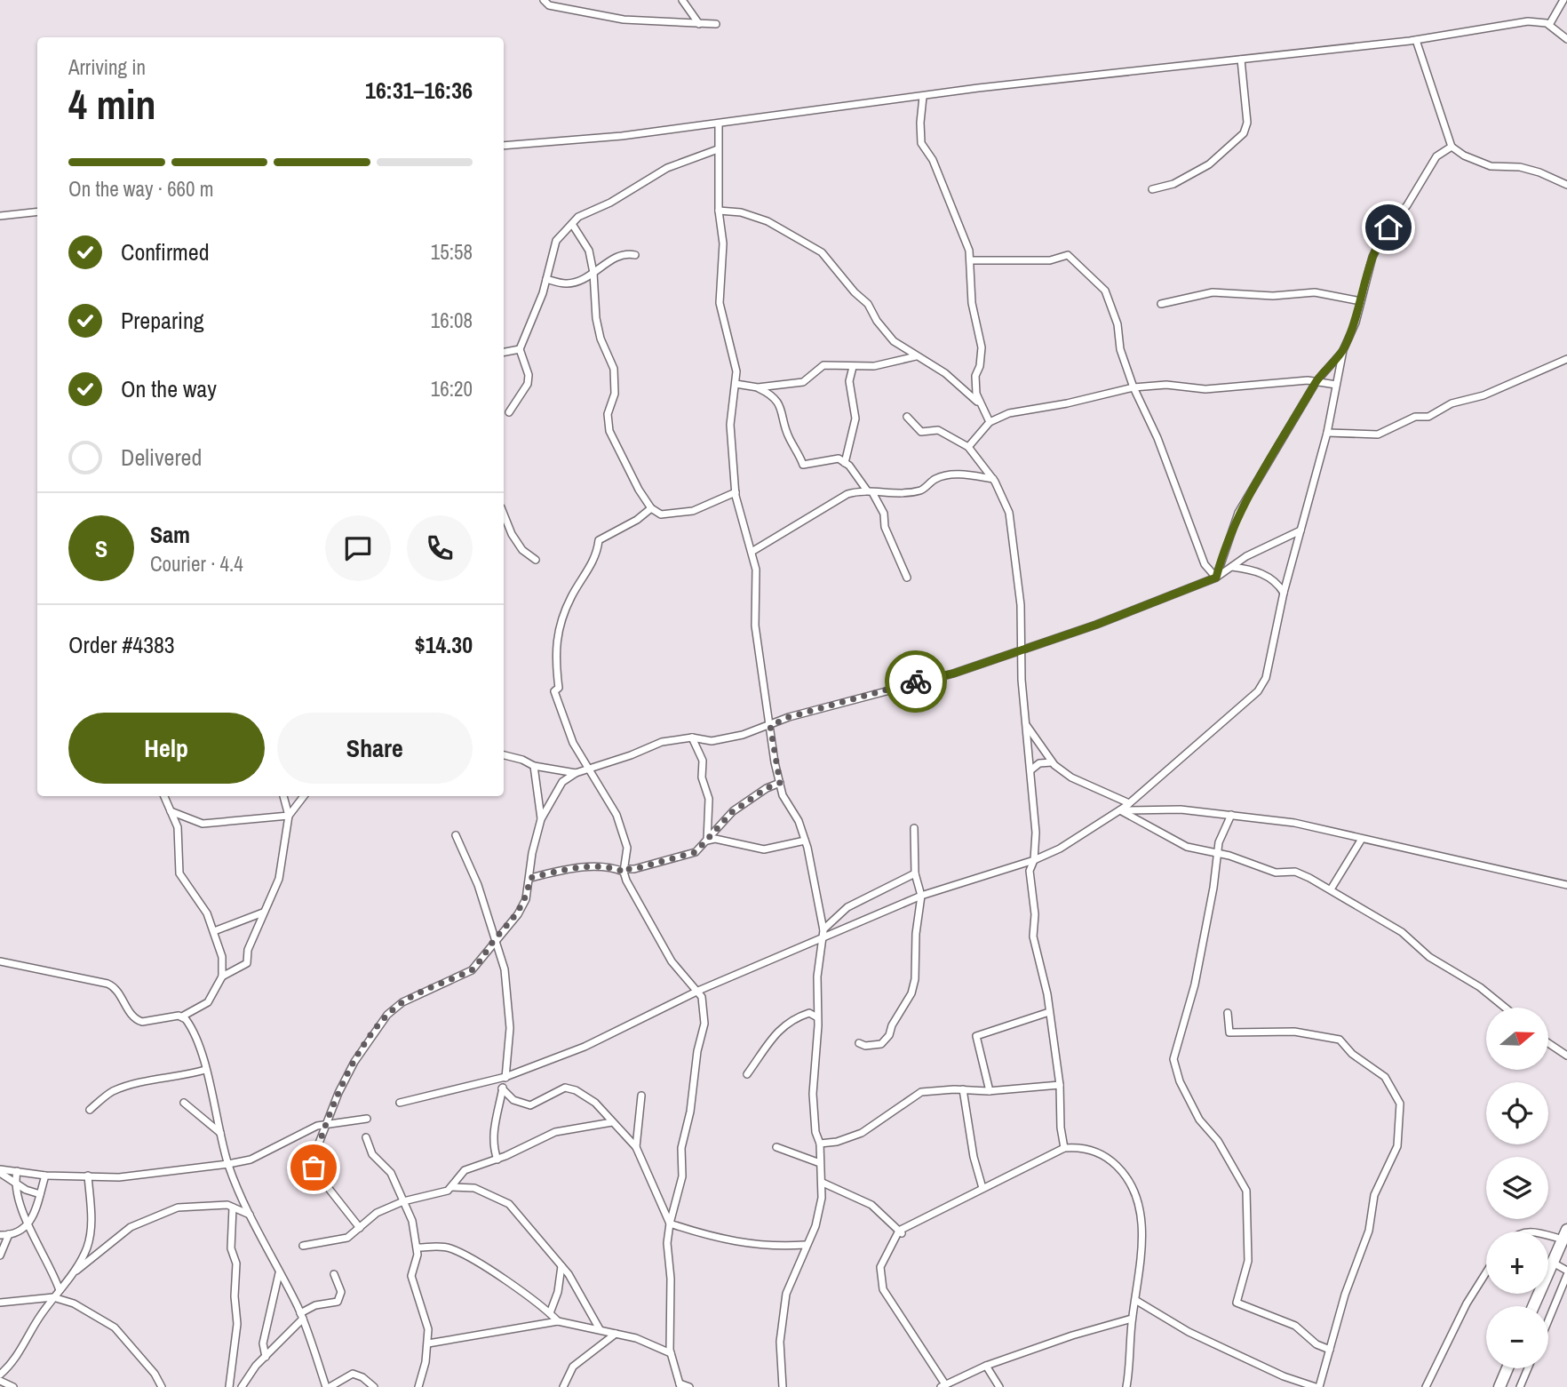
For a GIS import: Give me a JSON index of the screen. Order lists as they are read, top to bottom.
{
  "north": "right",
  "page": {
    "heading": ["4 min", "Arriving in", "16:31–16:36"],
    "panel": [
      "Sam",
      "Courier · 4.4",
      "Order #4383",
      "$14.30"
    ],
    "bar": "On the way · 660 m",
    "list": [
      ["Confirmed", "15:58"],
      ["Preparing", "16:08"],
      ["On the way", "16:20"],
      "Delivered"
    ],
    "round": "S",
    "buttons": ["Help", "Share"],
    "map_buttons": ["+", "−"]
  }
}
